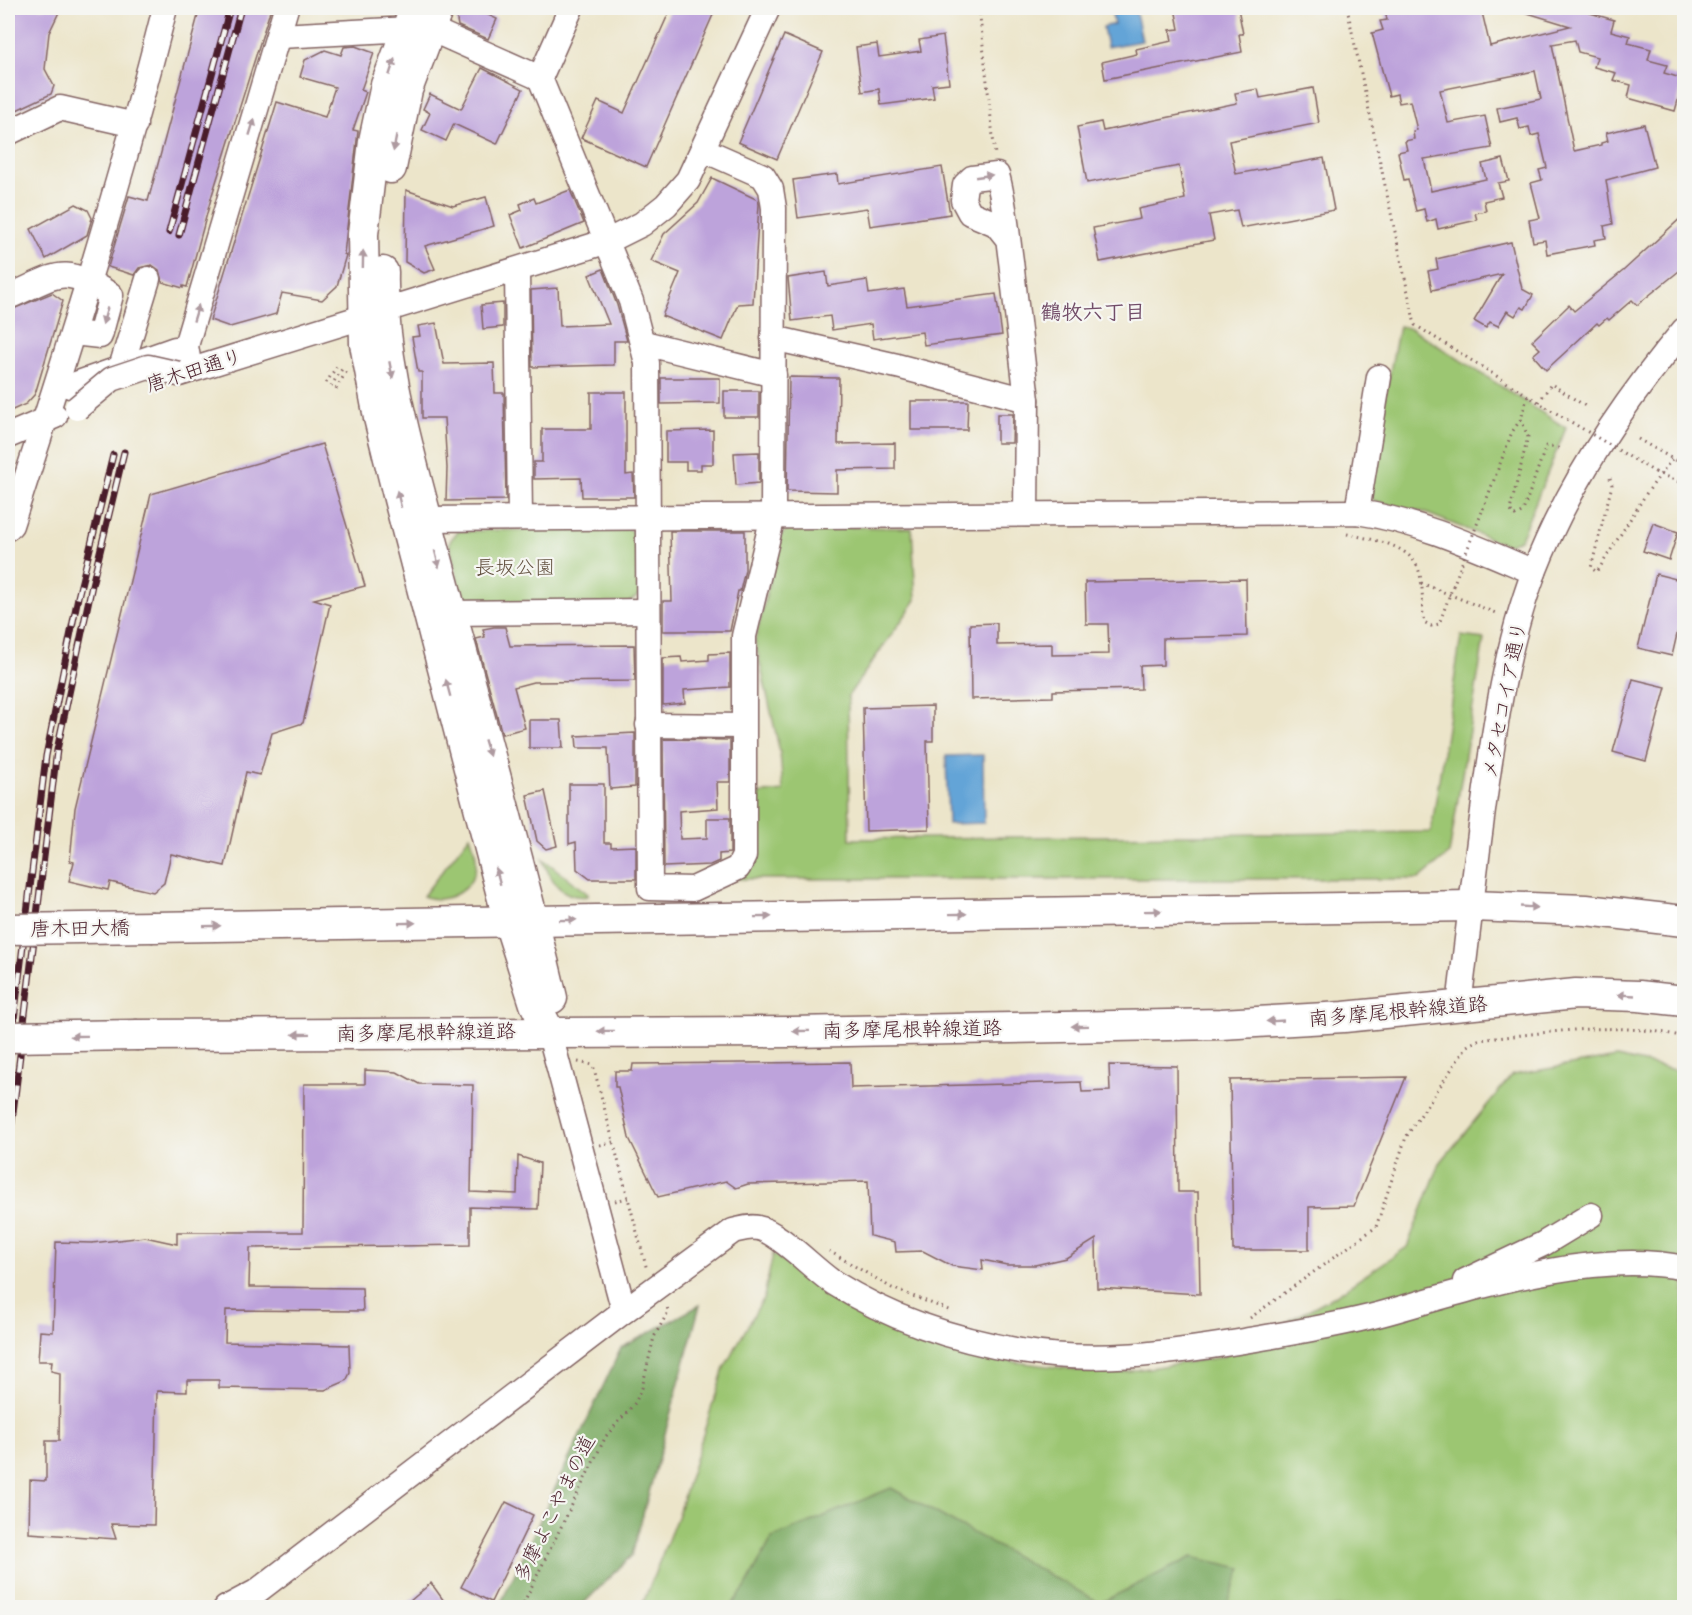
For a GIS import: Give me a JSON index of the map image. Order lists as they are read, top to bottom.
{
  "streets": {
    "main road": ["唐木田大橋", "南多摩尾根幹線道路"],
    "street": ["唐木田通り", "メタセコイア通り"],
    "path": ["多摩よこやまの道"]
  },
  "crossings": [
    ["メタセコイア通り", "南多摩尾根幹線道路"]
  ],
  "one_way": ["唐木田大橋"],
  "districts": ["鶴牧六丁目"],
  "parks": ["長坂公園"]
}
